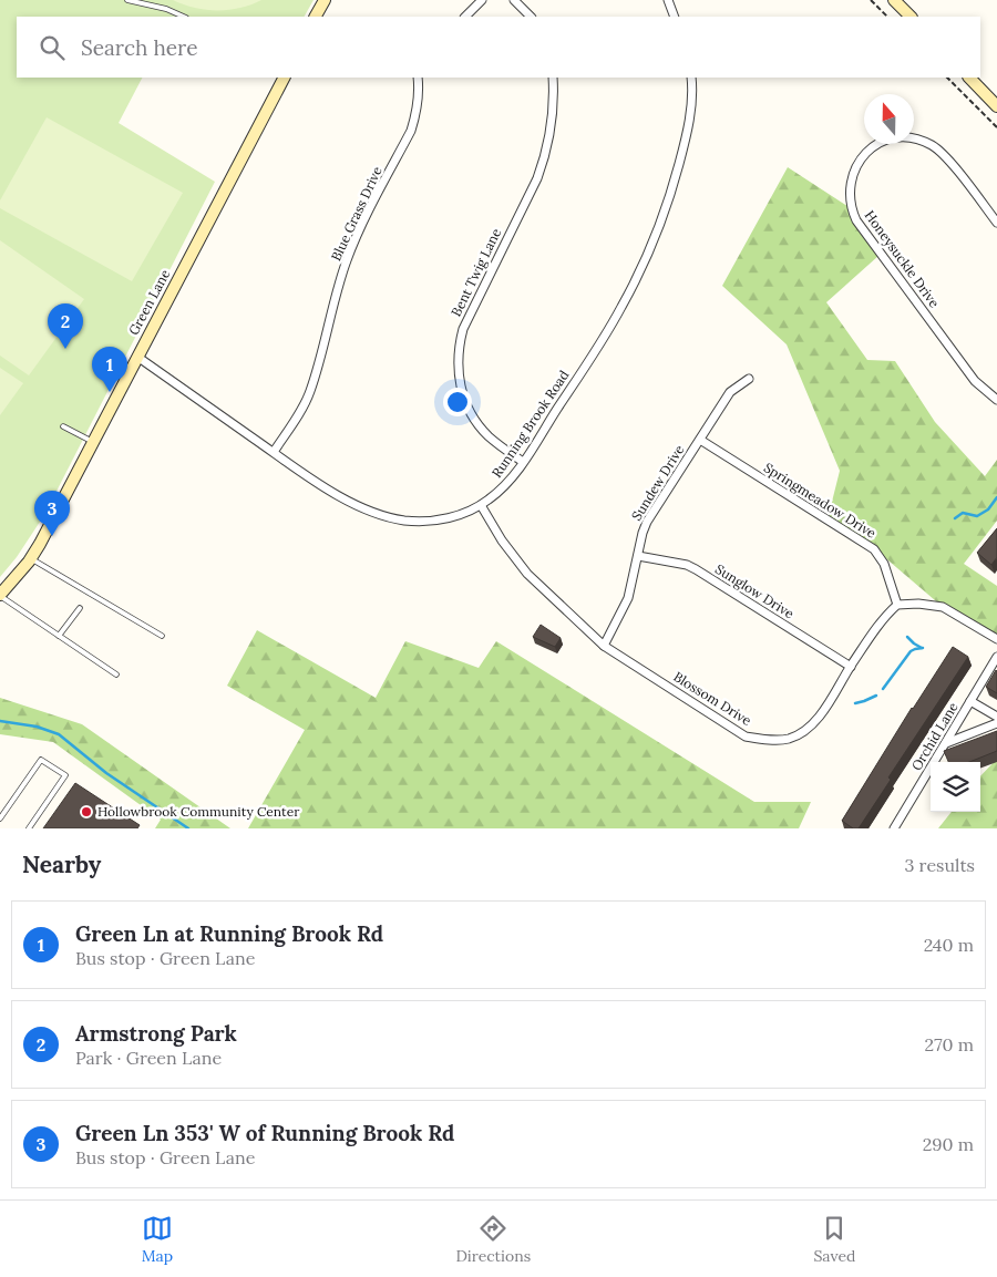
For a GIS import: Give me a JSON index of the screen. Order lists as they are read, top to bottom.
{
  "streets": {
    "street": [
      "Blue Grass Drive",
      "Honeysuckle Drive",
      "Bent Twig Lane",
      "Green Lane",
      "Running Brook Road",
      "Sundew Drive",
      "Springmeadow Drive",
      "Sunglow Drive",
      "Blossom Drive",
      "Orchid Lane"
    ]
  },
  "crossings": [
    ["Blue Grass Drive", "Running Brook Road"],
    ["Bent Twig Lane", "Running Brook Road"],
    ["Green Lane", "Running Brook Road"],
    ["Running Brook Road", "Blossom Drive"],
    ["Sundew Drive", "Springmeadow Drive"],
    ["Sundew Drive", "Sunglow Drive"],
    ["Sundew Drive", "Blossom Drive"],
    ["Springmeadow Drive", "Blossom Drive"],
    ["Sunglow Drive", "Blossom Drive"]
  ],
  "places": ["Hollowbrook Community Center"],
  "north": "top",
  "page": {
    "search": "Search here",
    "pins": ["2", "1", "3"],
    "heading": ["Nearby", "3 results"],
    "list": [
      {
        "mark": "1",
        "name": "Green Ln at Running Brook Rd",
        "note": "Bus stop · Green Lane",
        "value": "240 m"
      },
      {
        "mark": "2",
        "name": "Armstrong Park",
        "note": "Park · Green Lane",
        "value": "270 m"
      },
      {
        "mark": "3",
        "name": "Green Ln 353' W of Running Brook Rd",
        "note": "Bus stop · Green Lane",
        "value": "290 m"
      }
    ],
    "nav": ["Map", "Directions", "Saved"]
  }
}
